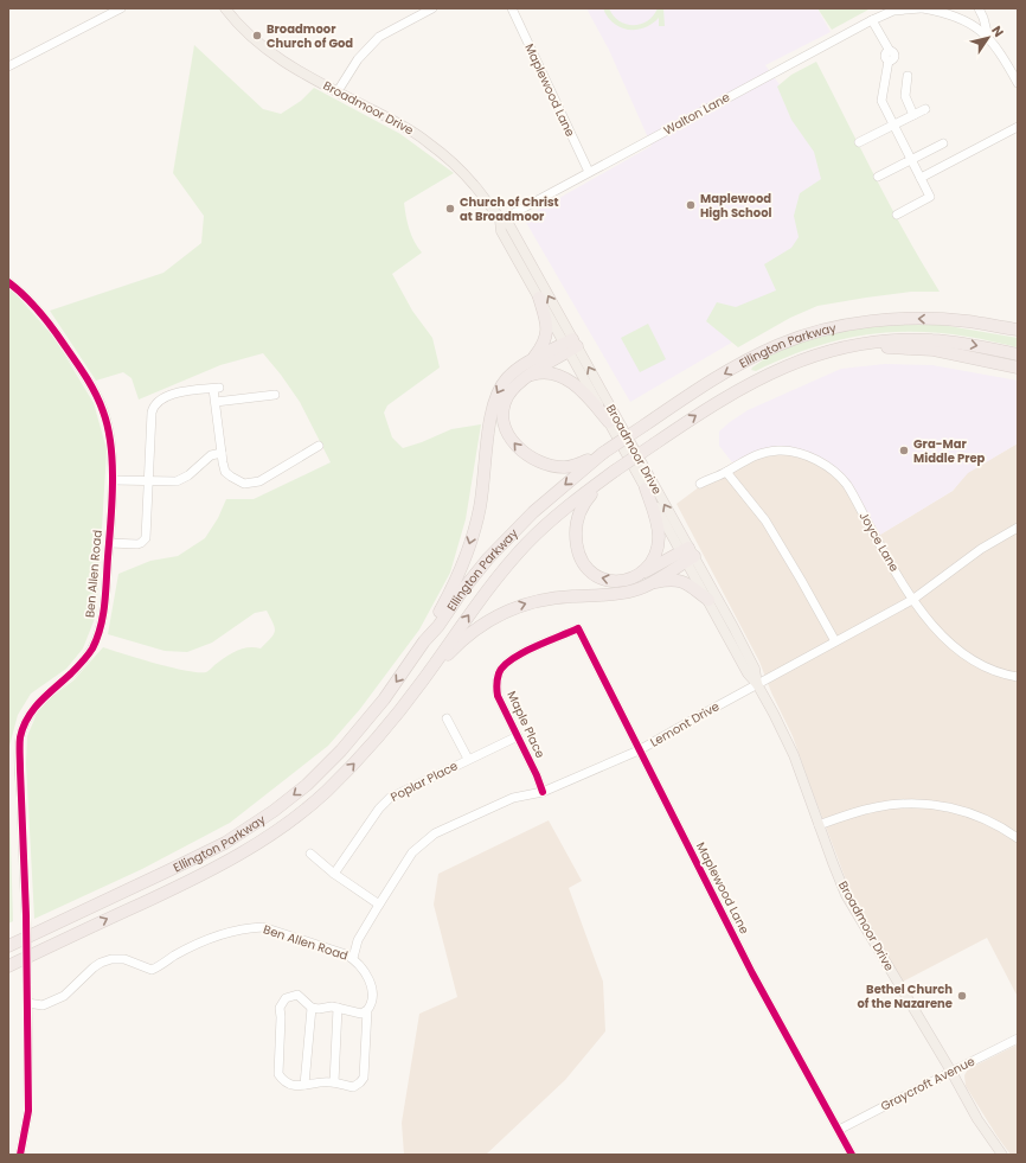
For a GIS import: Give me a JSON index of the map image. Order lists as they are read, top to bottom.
{
  "streets": {
    "highway": ["Ellington Parkway"],
    "main road": ["Broadmoor Drive"],
    "street": [
      "Maplewood Lane",
      "Walton Lane",
      "Joyce Lane",
      "Ben Allen Road",
      "Maple Place",
      "Lemont Drive",
      "Poplar Place",
      "Graycroft Avenue"
    ]
  },
  "crossings": [
    ["Maplewood Lane", "Walton Lane"],
    ["Maplewood Lane", "Maple Place"],
    ["Maplewood Lane", "Lemont Drive"],
    ["Maplewood Lane", "Graycroft Avenue"],
    ["Broadmoor Drive", "Walton Lane"],
    ["Broadmoor Drive", "Lemont Drive"],
    ["Broadmoor Drive", "Graycroft Avenue"],
    ["Joyce Lane", "Lemont Drive"],
    ["Ben Allen Road", "Lemont Drive"],
    ["Maple Place", "Lemont Drive"],
    ["Maple Place", "Poplar Place"]
  ],
  "places": [
    "Broadmoor Church of God",
    "Maplewood High School",
    "Church of Christ at Broadmoor",
    "Gra-Mar Middle Prep",
    "Bethel Church of the Nazarene"
  ],
  "north": "top right"
}
